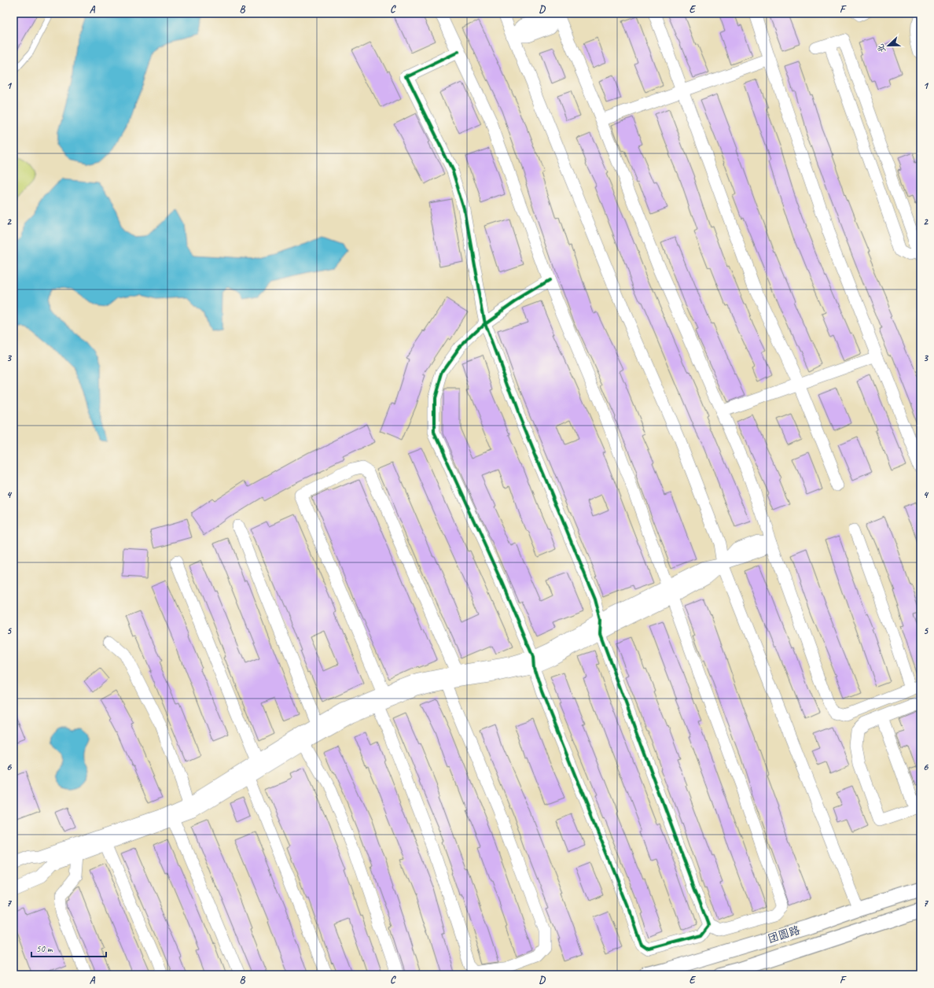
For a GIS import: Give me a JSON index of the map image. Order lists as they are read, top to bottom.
{
  "streets": {
    "street": ["团圆路"]
  },
  "scale_bar": "50 m",
  "north": "left",
  "grid": {
    "columns": [
      "A",
      "B",
      "C",
      "D",
      "E",
      "F"
    ],
    "rows": [
      "1",
      "2",
      "3",
      "4",
      "5",
      "6",
      "7"
    ]
  }
}
